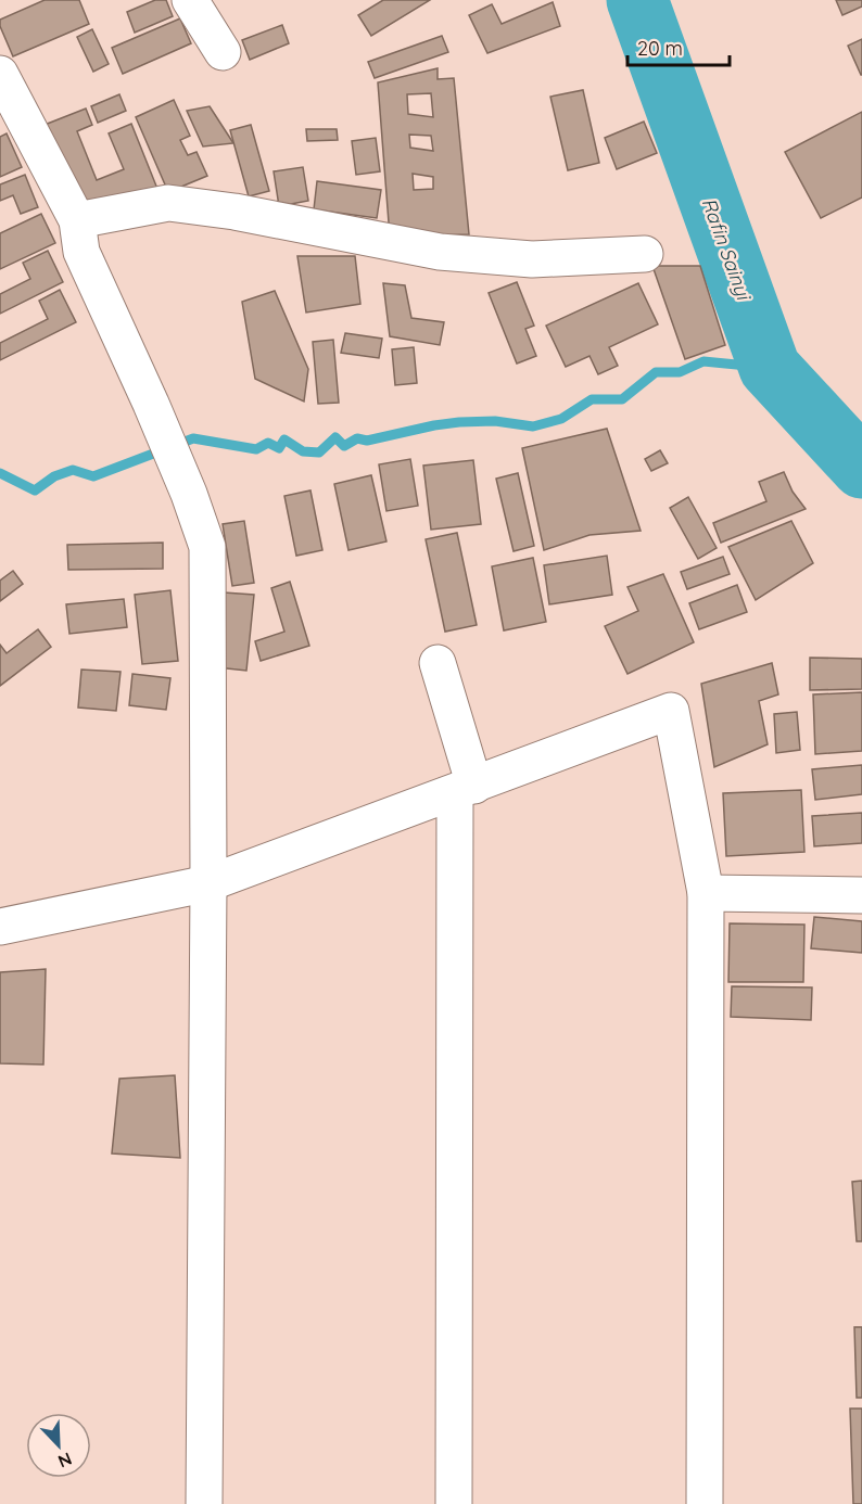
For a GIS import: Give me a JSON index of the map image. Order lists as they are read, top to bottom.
{
  "water": ["Rafin Sainyi"],
  "scale_bar": "20 m",
  "north": "bottom right"
}
